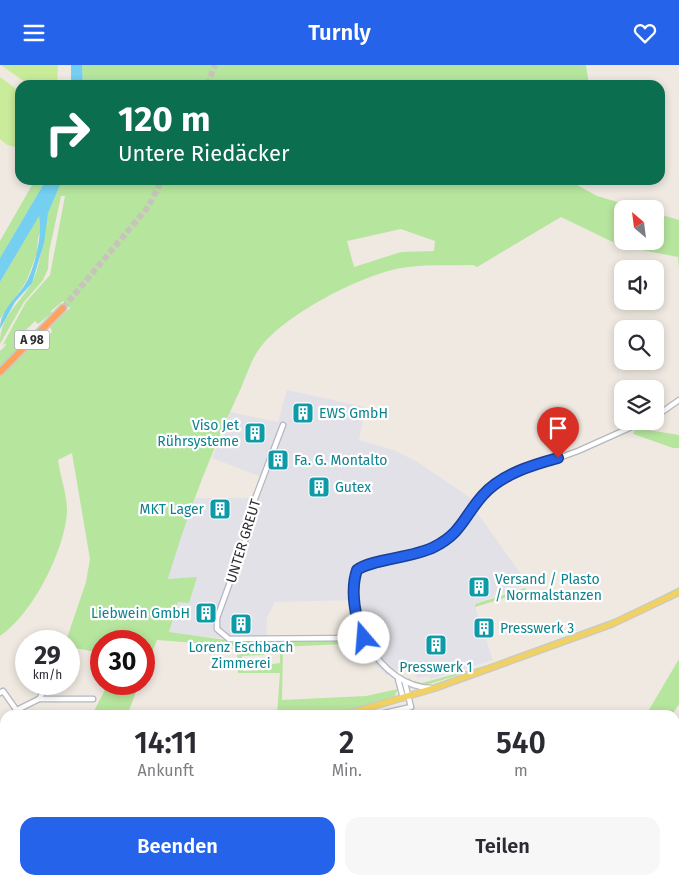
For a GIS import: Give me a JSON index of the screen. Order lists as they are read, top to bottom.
{
  "streets": {
    "highway": ["A 98"],
    "street": ["UNTER GREUT"]
  },
  "places": {
    "building": [
      "EWS GmbH",
      "Viso Jet Rührsysteme",
      "Fa. G. Montalto",
      "Gutex",
      "MKT Lager",
      "Versand / Plasto / Normalstanzen",
      "Liebwein GmbH",
      "Lorenz Eschbach Zimmerei",
      "Presswerk 3",
      "Presswerk 1"
    ]
  },
  "north": "top left",
  "page": {
    "header": "Turnly",
    "turn": ["120 m", "Untere Riedäcker"],
    "speed": "29 km/h",
    "limit": "30",
    "eta": [
      "14:11",
      "Ankunft",
      "2",
      "Min.",
      "540",
      "m"
    ],
    "buttons": ["Beenden", "Teilen"]
  }
}
